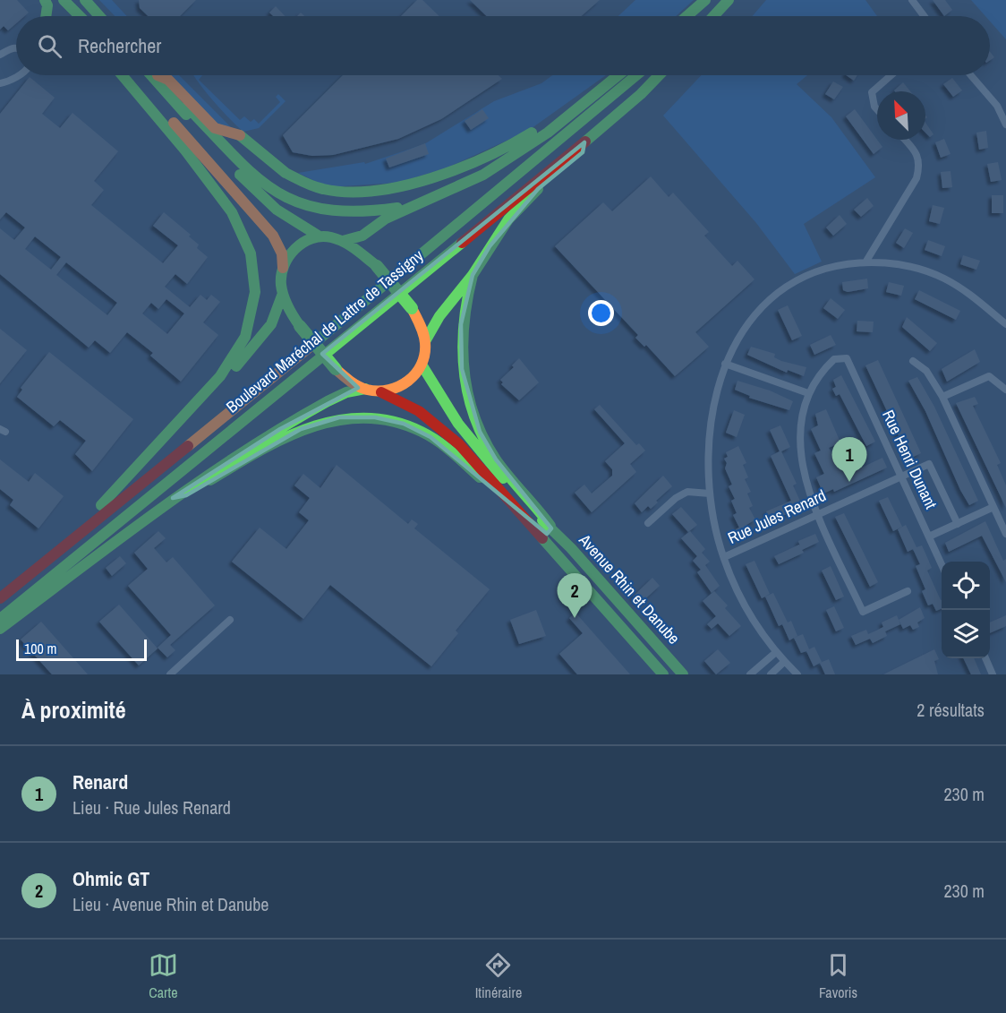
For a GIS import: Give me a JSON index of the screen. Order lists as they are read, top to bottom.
{
  "streets": {
    "main road": ["Boulevard Maréchal de Lattre de Tassigny", "Avenue Rhin et Danube"],
    "street": ["Rue Henri Dunant", "Rue Jules Renard"]
  },
  "crossings": [
    ["Rue Henri Dunant", "Rue Jules Renard"]
  ],
  "scale_bar": "100 m",
  "north": "top left",
  "page": {
    "search": "Rechercher",
    "pins": ["1", "2"],
    "scale": "100 m",
    "heading": ["À proximité", "2 résultats"],
    "list": [
      {
        "mark": "1",
        "name": "Renard",
        "note": "Lieu · Rue Jules Renard",
        "value": "230 m"
      },
      {
        "mark": "2",
        "name": "Ohmic GT",
        "note": "Lieu · Avenue Rhin et Danube",
        "value": "230 m"
      }
    ],
    "nav": ["Carte", "Itinéraire", "Favoris"]
  }
}
